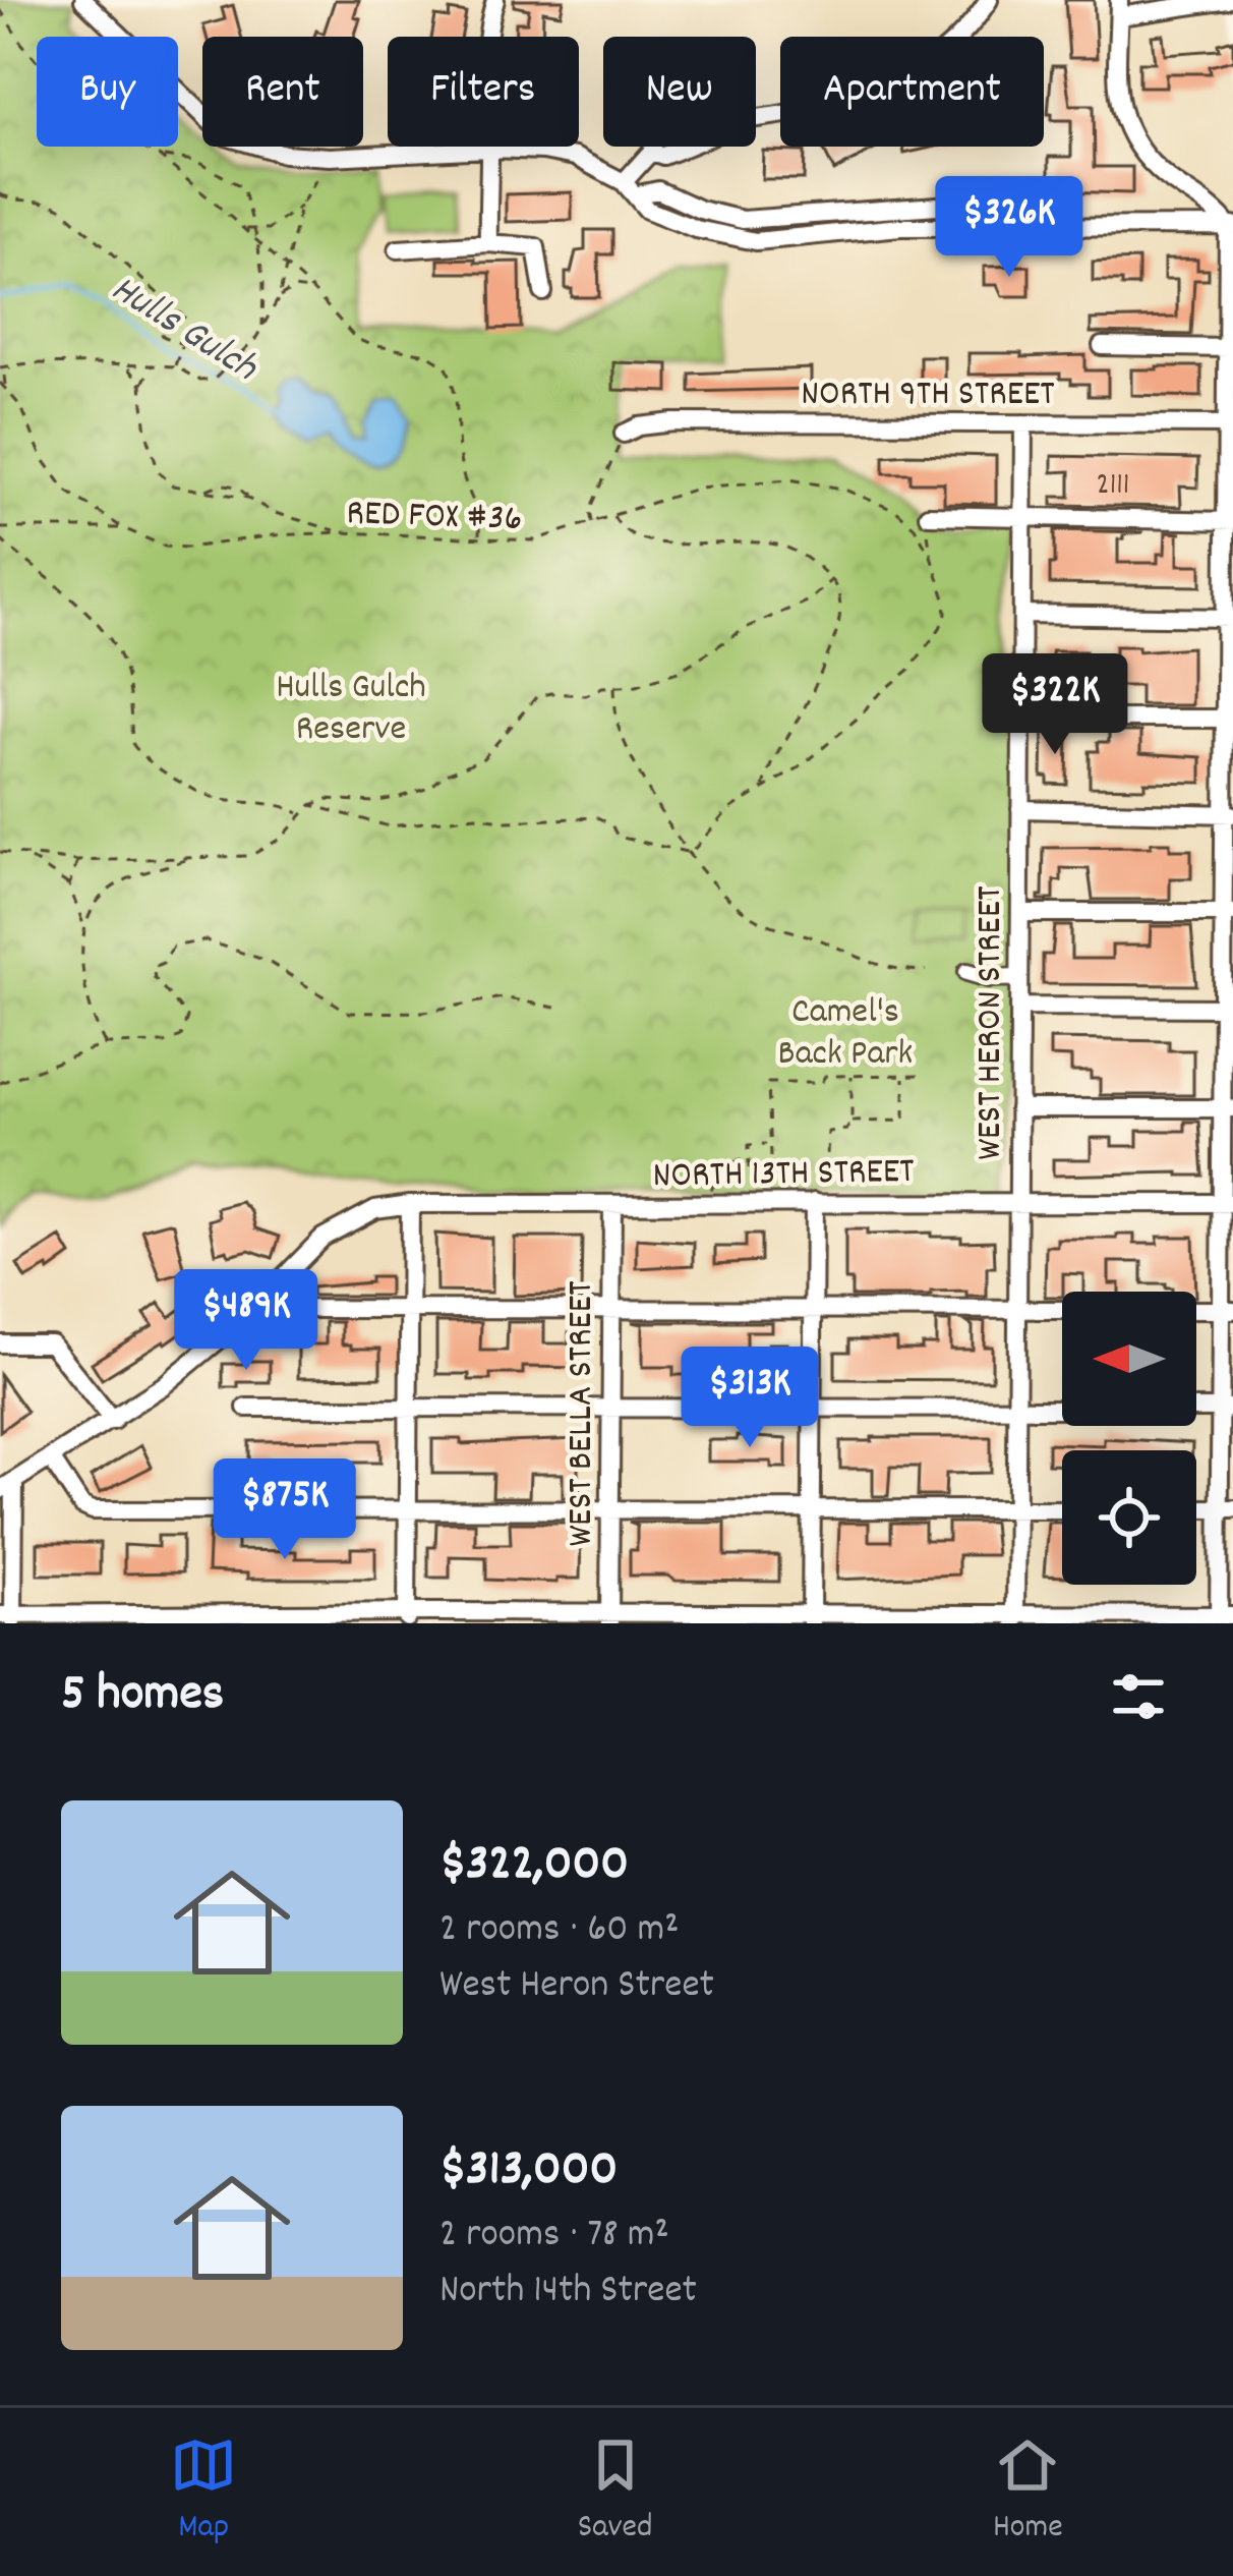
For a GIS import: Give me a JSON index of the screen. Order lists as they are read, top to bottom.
{
  "streets": {
    "street": [
      "NORTH 9TH STREET",
      "WEST HERON STREET",
      "NORTH 13TH STREET",
      "WEST BELLA STREET"
    ],
    "path": ["RED FOX #36"]
  },
  "crossings": [
    ["NORTH 9TH STREET", "WEST HERON STREET"],
    ["WEST HERON STREET", "NORTH 13TH STREET"],
    ["NORTH 13TH STREET", "WEST BELLA STREET"]
  ],
  "water": ["Hulls Gulch"],
  "parks": ["Hulls Gulch Reserve", "Camel's Back Park"],
  "house_numbers": ["2111"],
  "north": "left",
  "page": {
    "chip": [
      "Buy",
      "Rent",
      "Filters",
      "New",
      "Apartment"
    ],
    "price": [
      "$326K",
      "$322K",
      "$489K",
      "$313K",
      "$875K"
    ],
    "heading": "5 homes",
    "list": [
      {
        "name": "$322,000",
        "note": "2 rooms · 60 m² · West Heron Street"
      },
      {
        "name": "$313,000",
        "note": "2 rooms · 78 m² · North 14th Street"
      }
    ],
    "tabs": ["Map", "Saved", "Home"]
  }
}
